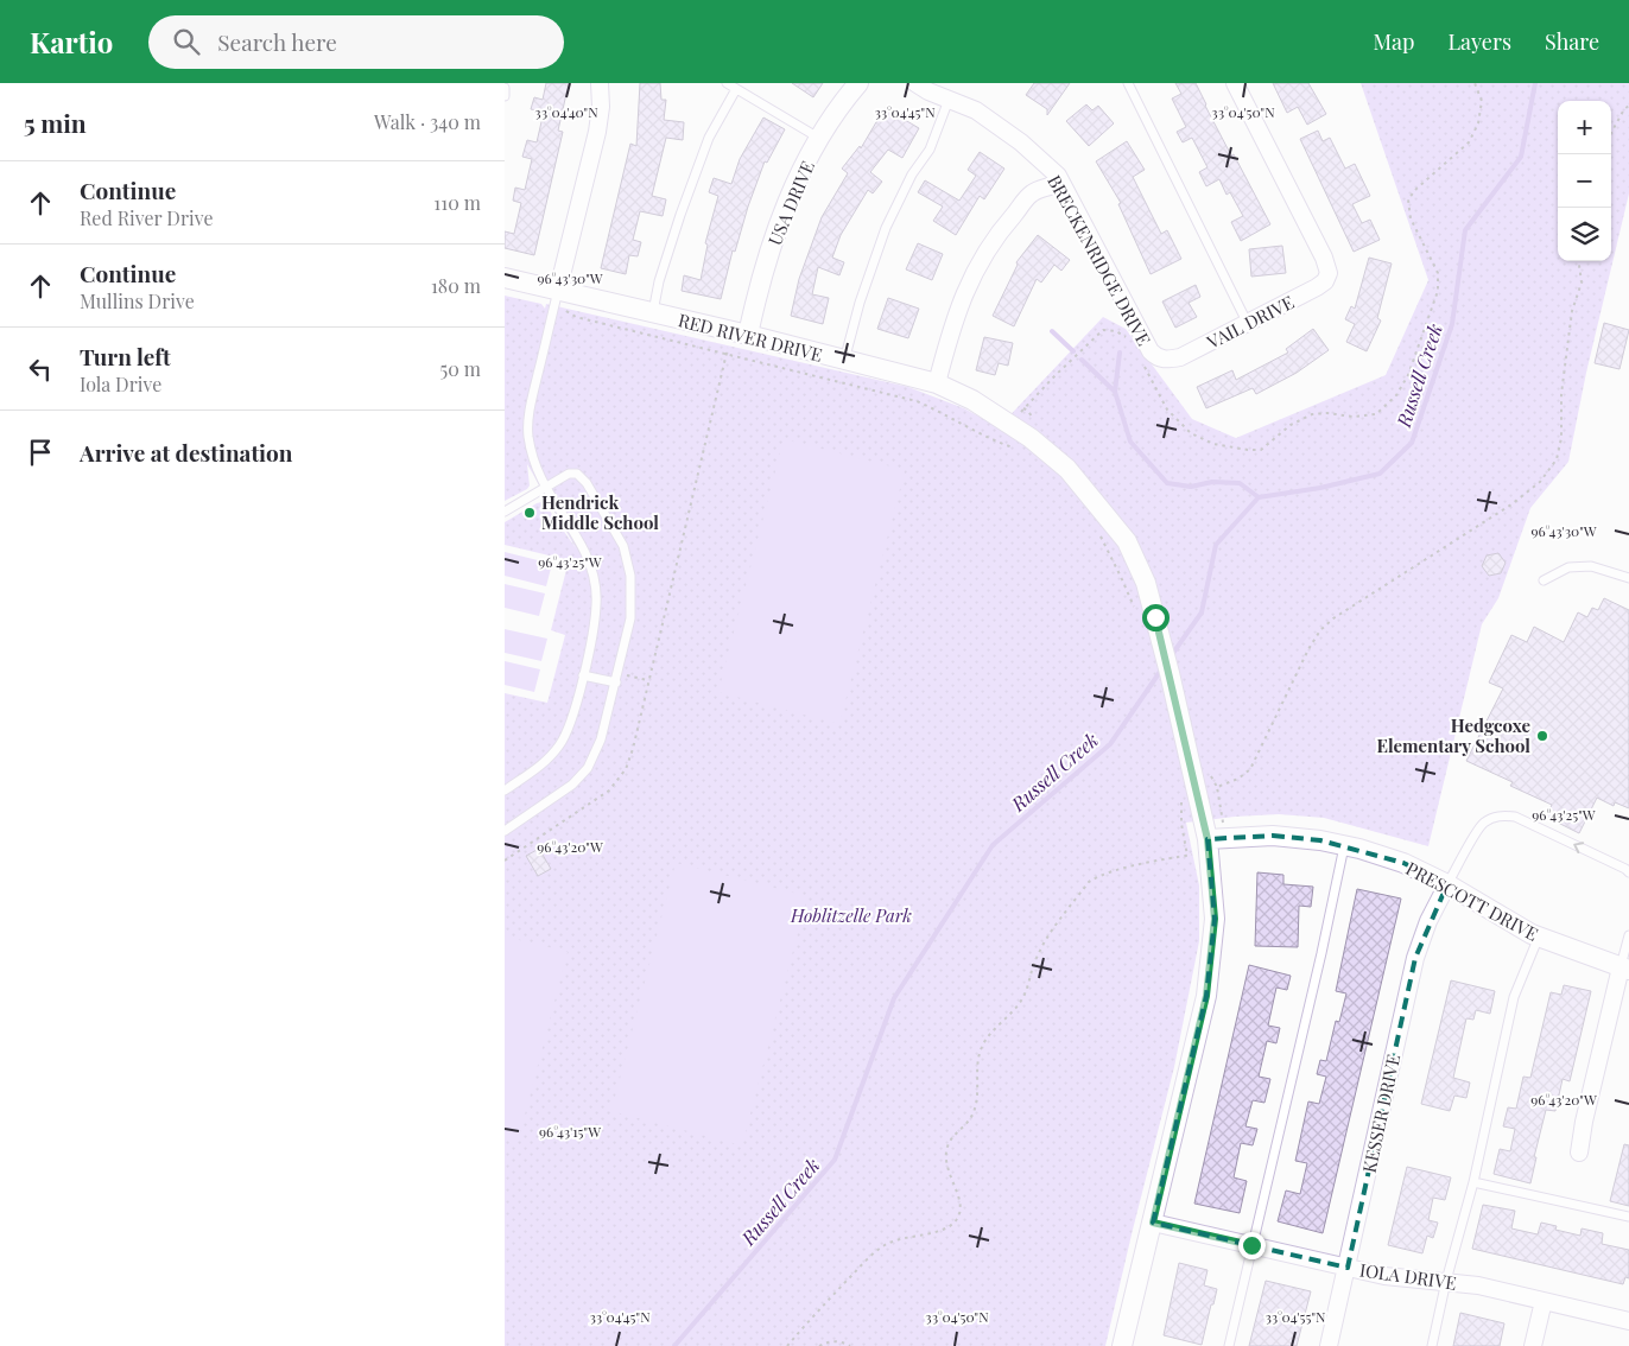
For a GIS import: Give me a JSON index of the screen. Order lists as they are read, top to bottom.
{
  "streets": {
    "street": [
      "USA DRIVE",
      "BRECKENRIDGE DRIVE",
      "VAIL DRIVE",
      "RED RIVER DRIVE",
      "PRESCOTT DRIVE",
      "KESSER DRIVE",
      "IOLA DRIVE"
    ]
  },
  "crossings": [
    ["USA DRIVE", "RED RIVER DRIVE"],
    ["BRECKENRIDGE DRIVE", "VAIL DRIVE"],
    ["RED RIVER DRIVE", "PRESCOTT DRIVE"],
    ["RED RIVER DRIVE", "IOLA DRIVE"],
    ["PRESCOTT DRIVE", "KESSER DRIVE"],
    ["KESSER DRIVE", "IOLA DRIVE"]
  ],
  "water": ["Russell Creek"],
  "parks": ["Hoblitzelle Park"],
  "places": ["Hendrick Middle School", "Hedgcoxe Elementary School"],
  "page": {
    "header": "Kartio",
    "search": "Search here",
    "nav": ["Map", "Layers", "Share"],
    "heading": ["5 min", "Walk · 340 m"],
    "map_buttons": ["+", "−"],
    "list": [
      ["Continue", "Red River Drive", "110 m"],
      ["Continue", "Mullins Drive", "180 m"],
      ["Turn left", "Iola Drive", "50 m"],
      "Arrive at destination"
    ]
  },
  "coordinates": [
    "33°04'40\"N",
    "33°04'45\"N",
    "33°04'50\"N",
    "96°43'30\"W",
    "96°43'25\"W",
    "96°43'20\"W",
    "96°43'15\"W",
    "33°04'55\"N"
  ]
}
